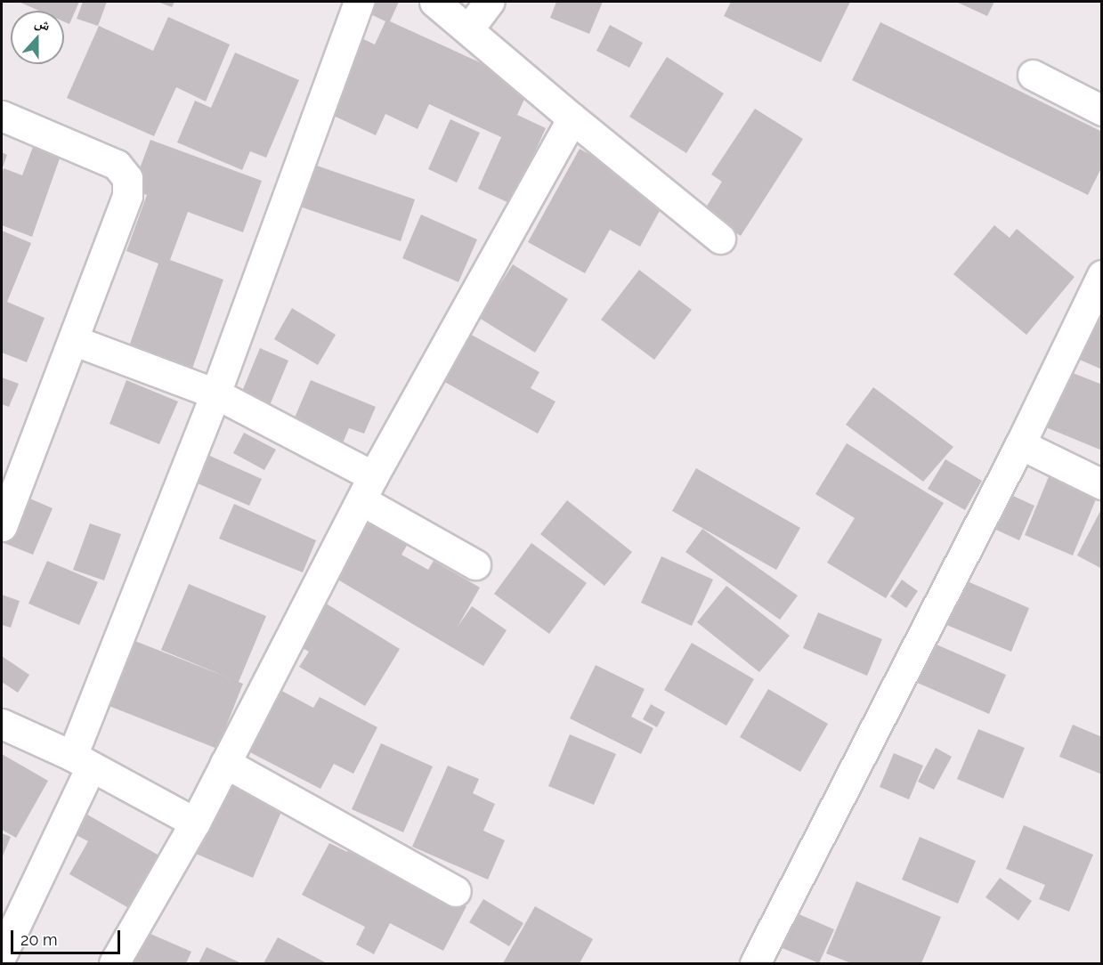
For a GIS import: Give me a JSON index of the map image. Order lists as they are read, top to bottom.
{
  "scale_bar": "20 m",
  "north": "top"
}
